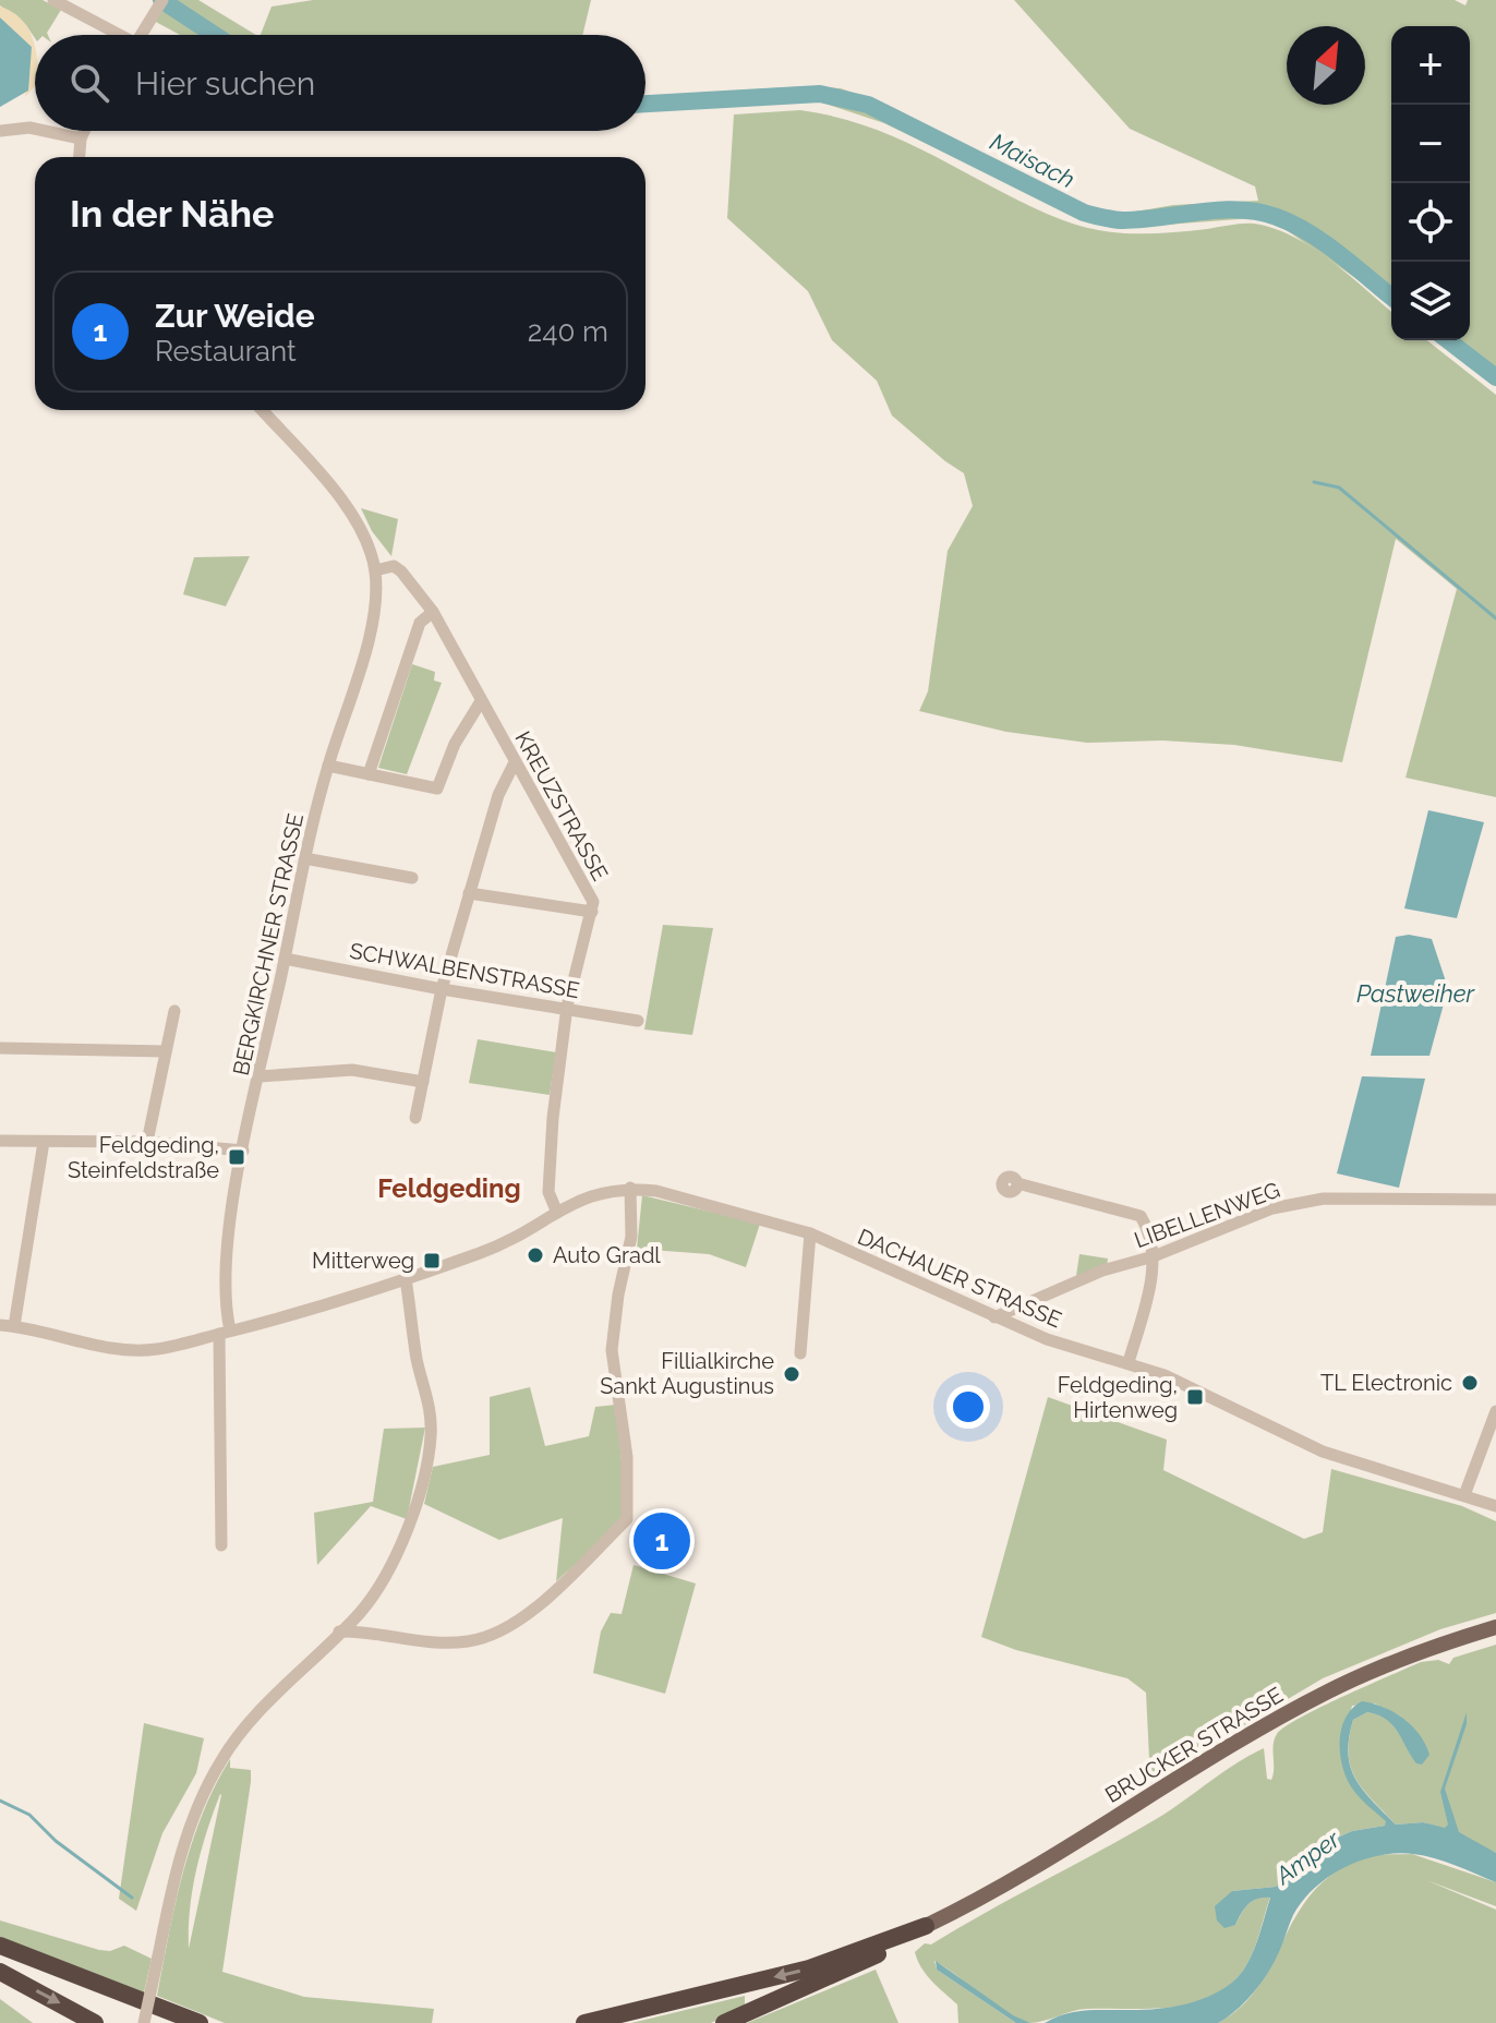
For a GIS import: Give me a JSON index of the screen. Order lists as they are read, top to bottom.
{
  "streets": {
    "main road": ["BRUCKER STRASSE"],
    "street": [
      "KREUZSTRASSE",
      "BERGKIRCHNER STRASSE",
      "SCHWALBENSTRASSE",
      "LIBELLENWEG",
      "DACHAUER STRASSE"
    ]
  },
  "crossings": [
    ["KREUZSTRASSE", "BERGKIRCHNER STRASSE"],
    ["KREUZSTRASSE", "SCHWALBENSTRASSE"],
    ["KREUZSTRASSE", "DACHAUER STRASSE"],
    ["BERGKIRCHNER STRASSE", "SCHWALBENSTRASSE"],
    ["BERGKIRCHNER STRASSE", "DACHAUER STRASSE"],
    ["LIBELLENWEG", "DACHAUER STRASSE"]
  ],
  "districts": ["Feldgeding"],
  "water": ["Maisach", "Pastweiher", "Amper"],
  "places": {
    "transit": ["Feldgeding, Steinfeldstraße", "Mitterweg", "Feldgeding, Hirtenweg"],
    "other": ["Auto Gradl", "Fillialkirche Sankt Augustinus", "TL Electronic"]
  },
  "north": "top right",
  "page": {
    "map_buttons": ["+", "−"],
    "search": "Hier suchen",
    "heading": "In der Nähe",
    "list": [
      {
        "mark": "1",
        "name": "Zur Weide",
        "note": "Restaurant",
        "value": "240 m"
      }
    ],
    "pins": "1"
  }
}
